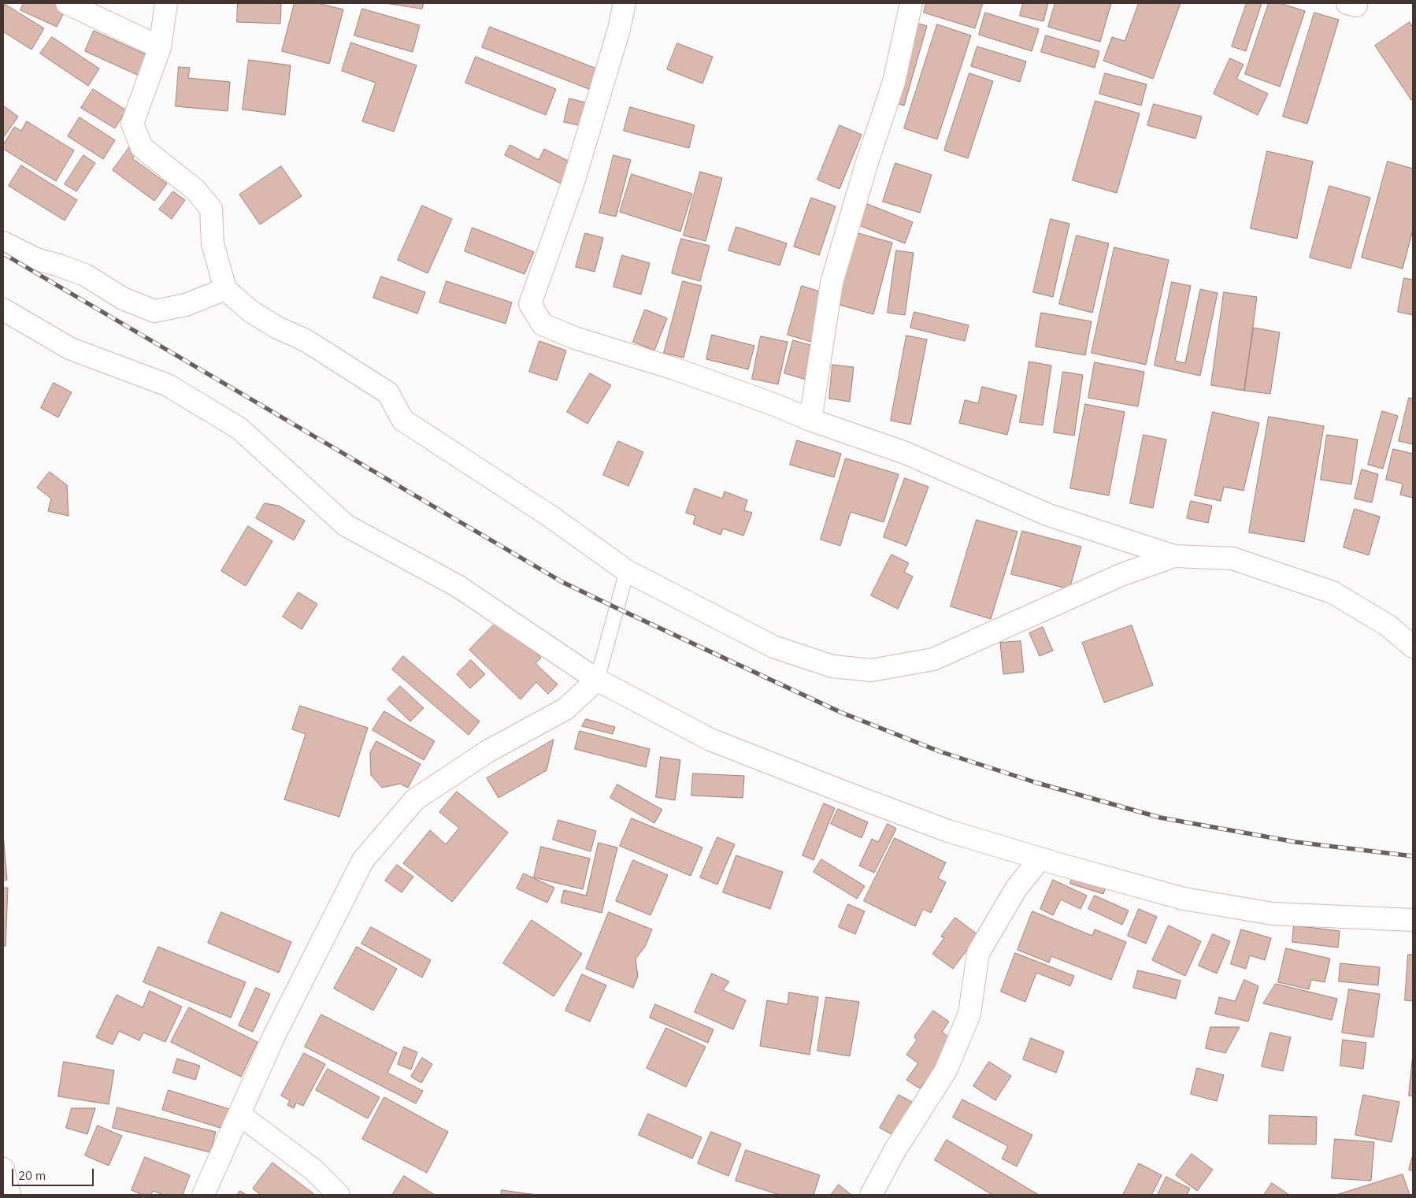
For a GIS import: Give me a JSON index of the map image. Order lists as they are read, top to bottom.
{
  "scale_bar": "20 m"
}
